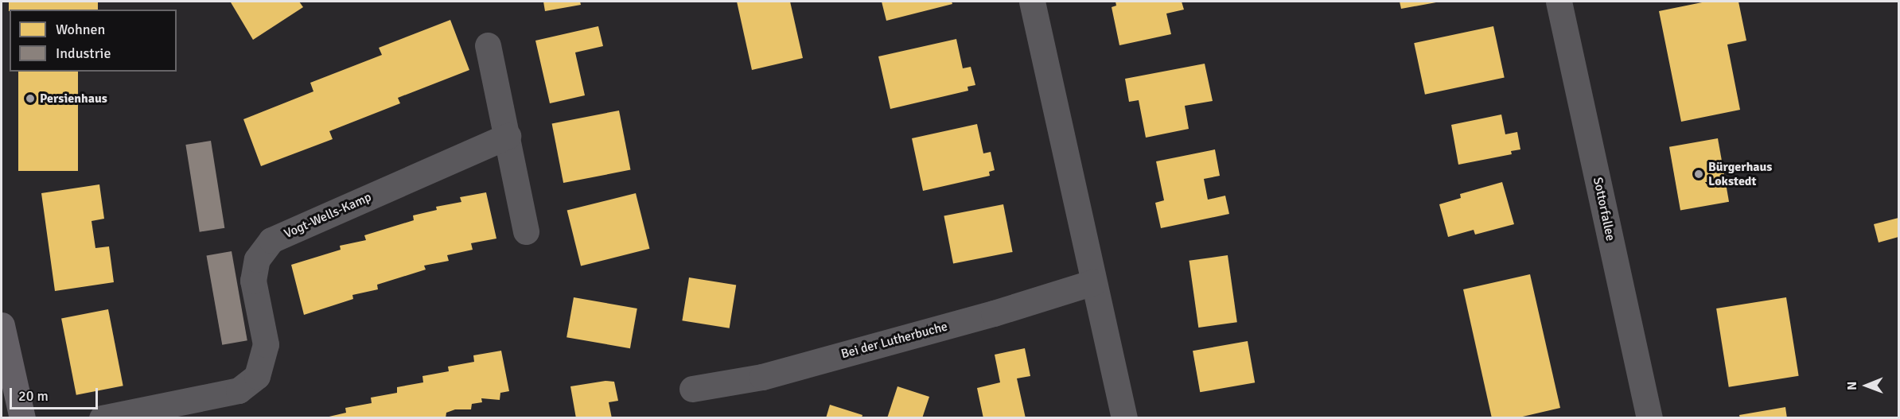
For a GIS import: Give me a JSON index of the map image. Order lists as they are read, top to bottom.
{
  "streets": {
    "street": ["Sottorfallee", "Vogt-Wells-Kamp", "Bei der Lutherbuche"]
  },
  "places": ["Persienhaus", "Bürgerhaus Lokstedt"],
  "legend": ["Wohnen", "Industrie"],
  "scale_bar": "20 m",
  "north": "left"
}
